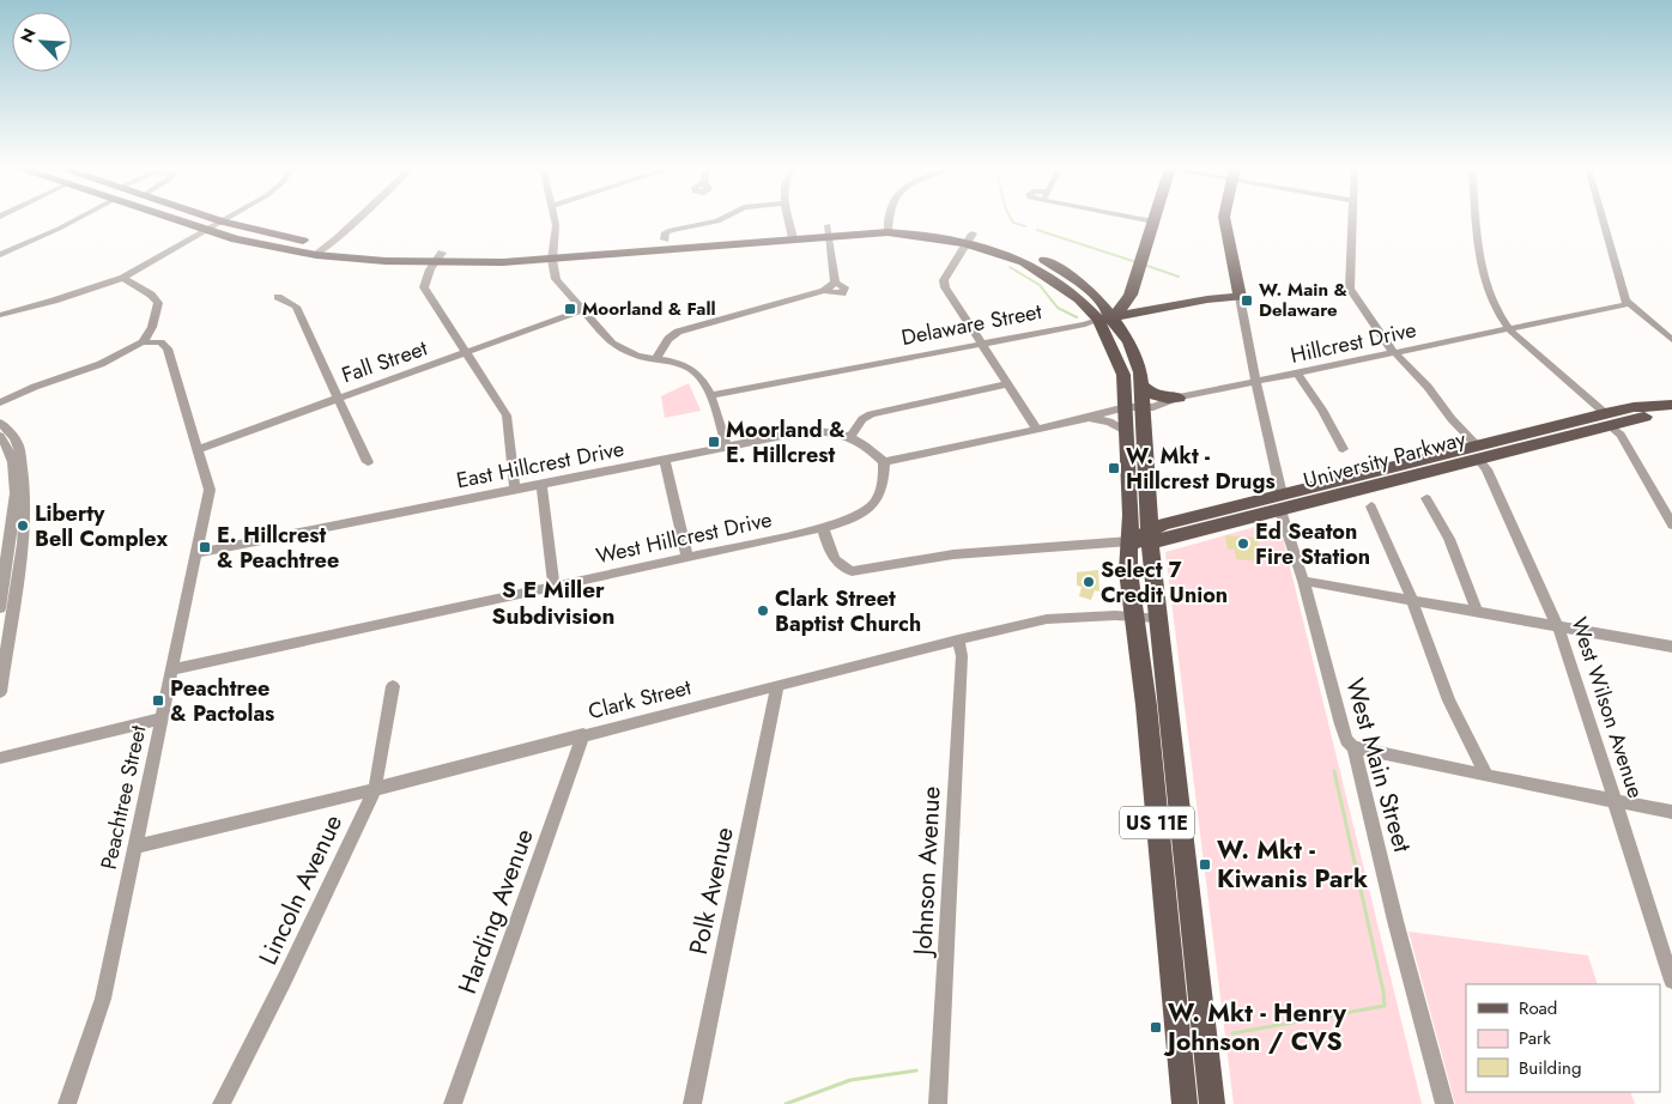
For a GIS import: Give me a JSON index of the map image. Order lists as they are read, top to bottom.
{
  "streets": {
    "main road": [
      "Delaware Street",
      "University Parkway",
      "West Main Street",
      "US 11E"
    ],
    "street": [
      "Hillcrest Drive",
      "Fall Street",
      "East Hillcrest Drive",
      "West Hillcrest Drive",
      "Clark Street",
      "West Wilson Avenue",
      "Peachtree Street",
      "Johnson Avenue",
      "Lincoln Avenue",
      "Polk Avenue",
      "Harding Avenue"
    ]
  },
  "crossings": [
    ["Delaware Street", "West Main Street"],
    ["Delaware Street", "US 11E"],
    ["Hillcrest Drive", "East Hillcrest Drive"],
    ["Hillcrest Drive", "West Hillcrest Drive"],
    ["Hillcrest Drive", "West Wilson Avenue"],
    ["Hillcrest Drive", "West Main Street"],
    ["Hillcrest Drive", "US 11E"],
    ["Fall Street", "Peachtree Street"],
    ["University Parkway", "West Wilson Avenue"],
    ["University Parkway", "West Main Street"],
    ["University Parkway", "US 11E"],
    ["East Hillcrest Drive", "West Hillcrest Drive"],
    ["East Hillcrest Drive", "Peachtree Street"],
    ["West Hillcrest Drive", "Peachtree Street"],
    ["Clark Street", "Peachtree Street"],
    ["Clark Street", "US 11E"],
    ["Clark Street", "Johnson Avenue"],
    ["Clark Street", "Lincoln Avenue"],
    ["Clark Street", "Polk Avenue"],
    ["Clark Street", "Harding Avenue"]
  ],
  "districts": ["S E Miller Subdivision"],
  "places": {
    "transit": [
      "W. Main & Delaware",
      "Moorland & Fall",
      "Moorland & E. Hillcrest",
      "W. Mkt - Hillcrest Drugs",
      "E. Hillcrest & Peachtree",
      "Peachtree & Pactolas",
      "W. Mkt - Kiwanis Park",
      "W. Mkt - Henry Johnson / CVS"
    ],
    "other": [
      "Liberty Bell Complex",
      "Ed Seaton Fire Station",
      "Select 7 Credit Union",
      "Clark Street Baptist Church"
    ]
  },
  "legend": ["Road", "Park", "Building"],
  "north": "top left"
}
